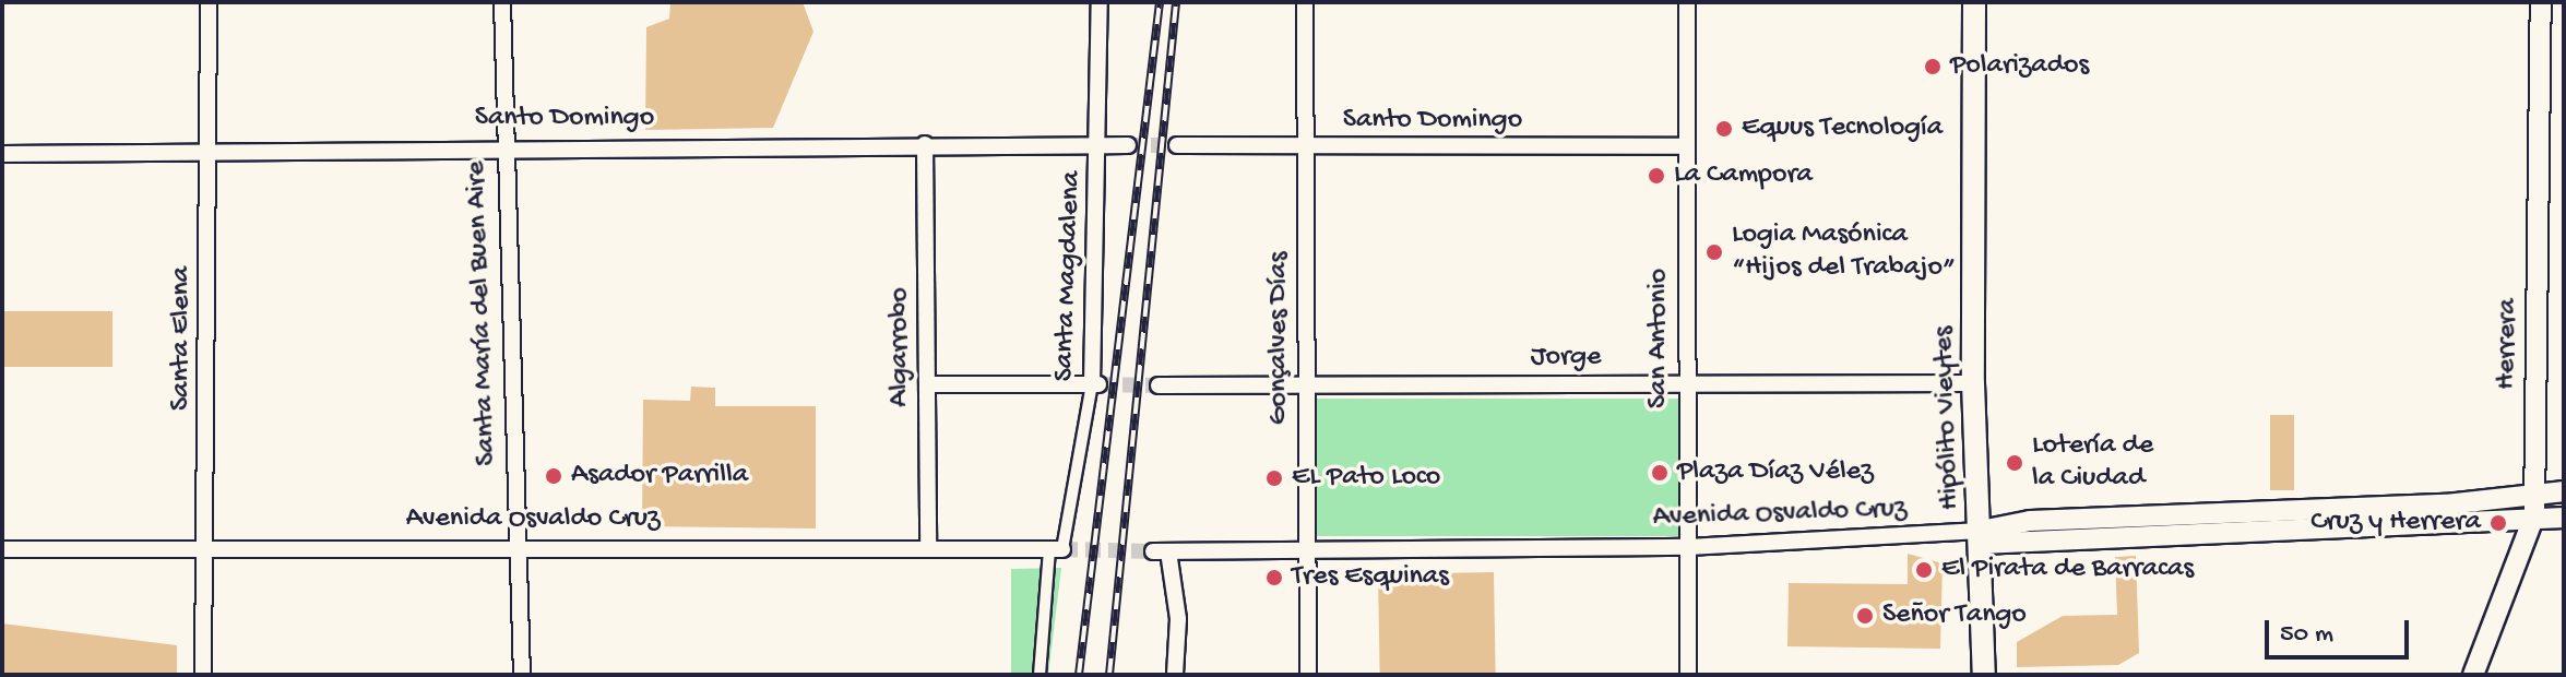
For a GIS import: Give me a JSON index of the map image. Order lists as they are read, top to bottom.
{
  "streets": {
    "main road": ["Hipólito Vieytes"],
    "street": [
      "Santo Domingo",
      "Santa Magdalena",
      "Santa María del Buen Aire",
      "Santa Elena",
      "Gonçalves Días",
      "San Antonio",
      "Herrera",
      "Algarrobo",
      "Jorge",
      "Avenida Osvaldo Cruz"
    ]
  },
  "crossings": [
    ["Santo Domingo", "Santa Magdalena"],
    ["Santo Domingo", "Santa María del Buen Aire"],
    ["Santo Domingo", "Santa Elena"],
    ["Santo Domingo", "Gonçalves Días"],
    ["Santo Domingo", "San Antonio"],
    ["Santo Domingo", "Algarrobo"],
    ["Santa Magdalena", "Avenida Osvaldo Cruz"],
    ["Santa María del Buen Aire", "Avenida Osvaldo Cruz"],
    ["Santa Elena", "Avenida Osvaldo Cruz"],
    ["Gonçalves Días", "Jorge"],
    ["Gonçalves Días", "Avenida Osvaldo Cruz"],
    ["San Antonio", "Jorge"],
    ["San Antonio", "Avenida Osvaldo Cruz"],
    ["Herrera", "Avenida Osvaldo Cruz"],
    ["Algarrobo", "Avenida Osvaldo Cruz"],
    ["Jorge", "Hipólito Vieytes"],
    ["Hipólito Vieytes", "Avenida Osvaldo Cruz"]
  ],
  "places": [
    "Polarizados",
    "Equus Tecnología",
    "La Campora",
    "Logia Masónica “Hijos del Trabajo”",
    "Lotería de la Ciudad",
    "Plaza Díaz Vélez",
    "Asador Parrilla",
    "EL Pato Loco",
    "Cruz y Herrera",
    "El Pirata de Barracas",
    "Tres Esquinas",
    "Señor Tango"
  ],
  "scale_bar": "50 m"
}
